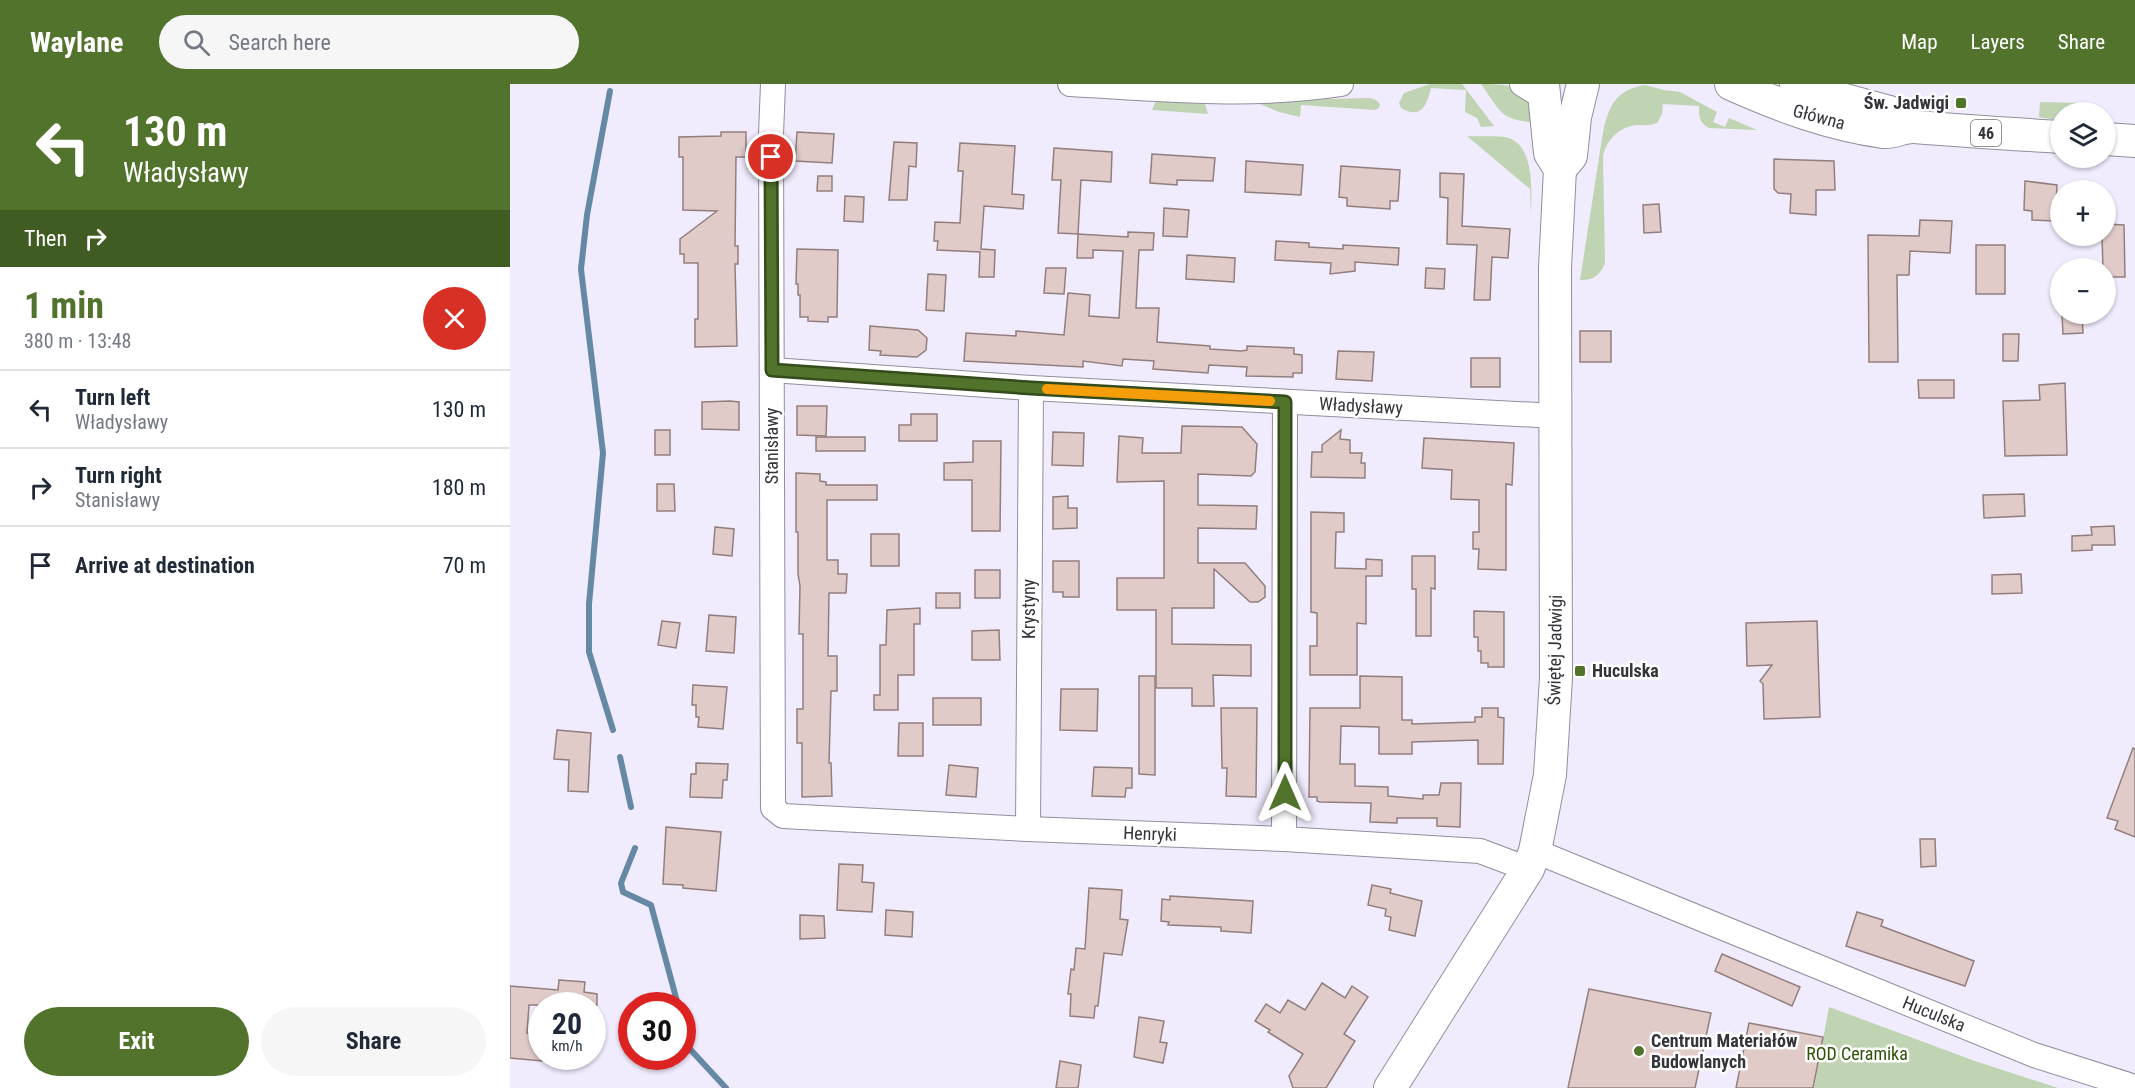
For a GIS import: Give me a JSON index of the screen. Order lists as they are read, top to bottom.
{
  "streets": {
    "main road": ["Główna", "46", "Świętej Jadwigi"],
    "street": [
      "Władysławy",
      "Stanisławy",
      "Krystyny",
      "Henryki",
      "Huculska"
    ]
  },
  "crossings": [
    ["Władysławy", "Stanisławy"],
    ["Władysławy", "Krystyny"],
    ["Władysławy", "Świętej Jadwigi"],
    ["Stanisławy", "Henryki"],
    ["Krystyny", "Henryki"],
    ["Świętej Jadwigi", "Henryki"],
    ["Świętej Jadwigi", "Huculska"],
    ["Henryki", "Huculska"]
  ],
  "parks": ["ROD Ceramika"],
  "places": {
    "transit": ["Św. Jadwigi", "Huculska"],
    "other": ["Centrum Materiałów Budowlanych"]
  },
  "page": {
    "header": "Waylane",
    "search": "Search here",
    "nav": ["Map", "Layers", "Share"],
    "turn": ["130 m", "Władysławy"],
    "map_buttons": ["+", "−"],
    "then": "Then",
    "heading": ["1 min", "380 m · 13:48"],
    "list": [
      {
        "name": "Turn left",
        "note": "Władysławy",
        "value": "130 m"
      },
      {
        "name": "Turn right",
        "note": "Stanisławy",
        "value": "180 m"
      },
      {
        "name": "Arrive at destination",
        "value": "70 m"
      }
    ],
    "speed": "20 km/h",
    "limit": "30",
    "buttons": ["Exit", "Share"]
  }
}
